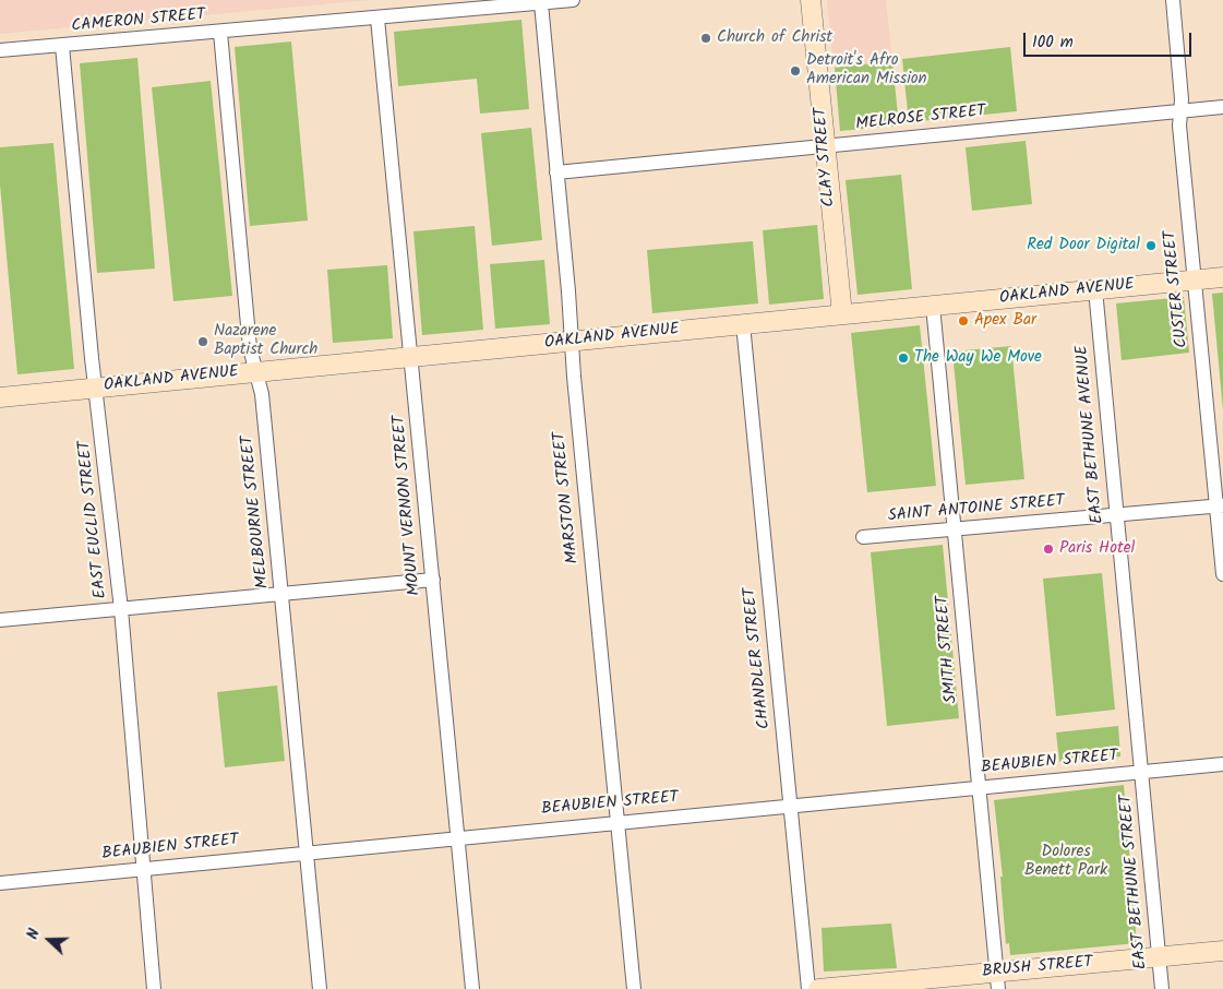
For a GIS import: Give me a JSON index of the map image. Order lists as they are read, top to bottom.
{
  "streets": {
    "street": [
      "CAMERON STREET",
      "MELROSE STREET",
      "CLAY STREET",
      "CUSTER STREET",
      "OAKLAND AVENUE",
      "EAST BETHUNE AVENUE",
      "MARSTON STREET",
      "MOUNT VERNON STREET",
      "SAINT ANTOINE STREET",
      "MELBOURNE STREET",
      "EAST EUCLID STREET",
      "SMITH STREET",
      "CHANDLER STREET",
      "BEAUBIEN STREET",
      "EAST BETHUNE STREET",
      "BRUSH STREET"
    ]
  },
  "crossings": [
    ["CAMERON STREET", "MARSTON STREET"],
    ["CAMERON STREET", "MOUNT VERNON STREET"],
    ["CAMERON STREET", "MELBOURNE STREET"],
    ["CAMERON STREET", "EAST EUCLID STREET"],
    ["MELROSE STREET", "CLAY STREET"],
    ["MELROSE STREET", "CUSTER STREET"],
    ["MELROSE STREET", "MARSTON STREET"],
    ["CLAY STREET", "OAKLAND AVENUE"],
    ["CUSTER STREET", "OAKLAND AVENUE"],
    ["CUSTER STREET", "SAINT ANTOINE STREET"],
    ["OAKLAND AVENUE", "EAST BETHUNE AVENUE"],
    ["OAKLAND AVENUE", "MARSTON STREET"],
    ["OAKLAND AVENUE", "MOUNT VERNON STREET"],
    ["OAKLAND AVENUE", "MELBOURNE STREET"],
    ["OAKLAND AVENUE", "EAST EUCLID STREET"],
    ["OAKLAND AVENUE", "SMITH STREET"],
    ["OAKLAND AVENUE", "CHANDLER STREET"],
    ["EAST BETHUNE AVENUE", "SAINT ANTOINE STREET"],
    ["EAST BETHUNE AVENUE", "BEAUBIEN STREET"],
    ["EAST BETHUNE AVENUE", "EAST BETHUNE STREET"],
    ["MARSTON STREET", "BEAUBIEN STREET"],
    ["MOUNT VERNON STREET", "BEAUBIEN STREET"],
    ["SAINT ANTOINE STREET", "SMITH STREET"],
    ["MELBOURNE STREET", "BEAUBIEN STREET"],
    ["EAST EUCLID STREET", "BEAUBIEN STREET"],
    ["SMITH STREET", "BEAUBIEN STREET"],
    ["SMITH STREET", "BRUSH STREET"],
    ["CHANDLER STREET", "BEAUBIEN STREET"],
    ["BEAUBIEN STREET", "EAST BETHUNE STREET"],
    ["EAST BETHUNE STREET", "BRUSH STREET"]
  ],
  "parks": ["Dolores Benett Park"],
  "places": [
    "Church of Christ",
    "Detroit's Afro American Mission",
    "Red Door Digital",
    "Apex Bar",
    "Nazarene Baptist Church",
    "The Way We Move",
    "Paris Hotel"
  ],
  "scale_bar": "100 m",
  "north": "left"
}
